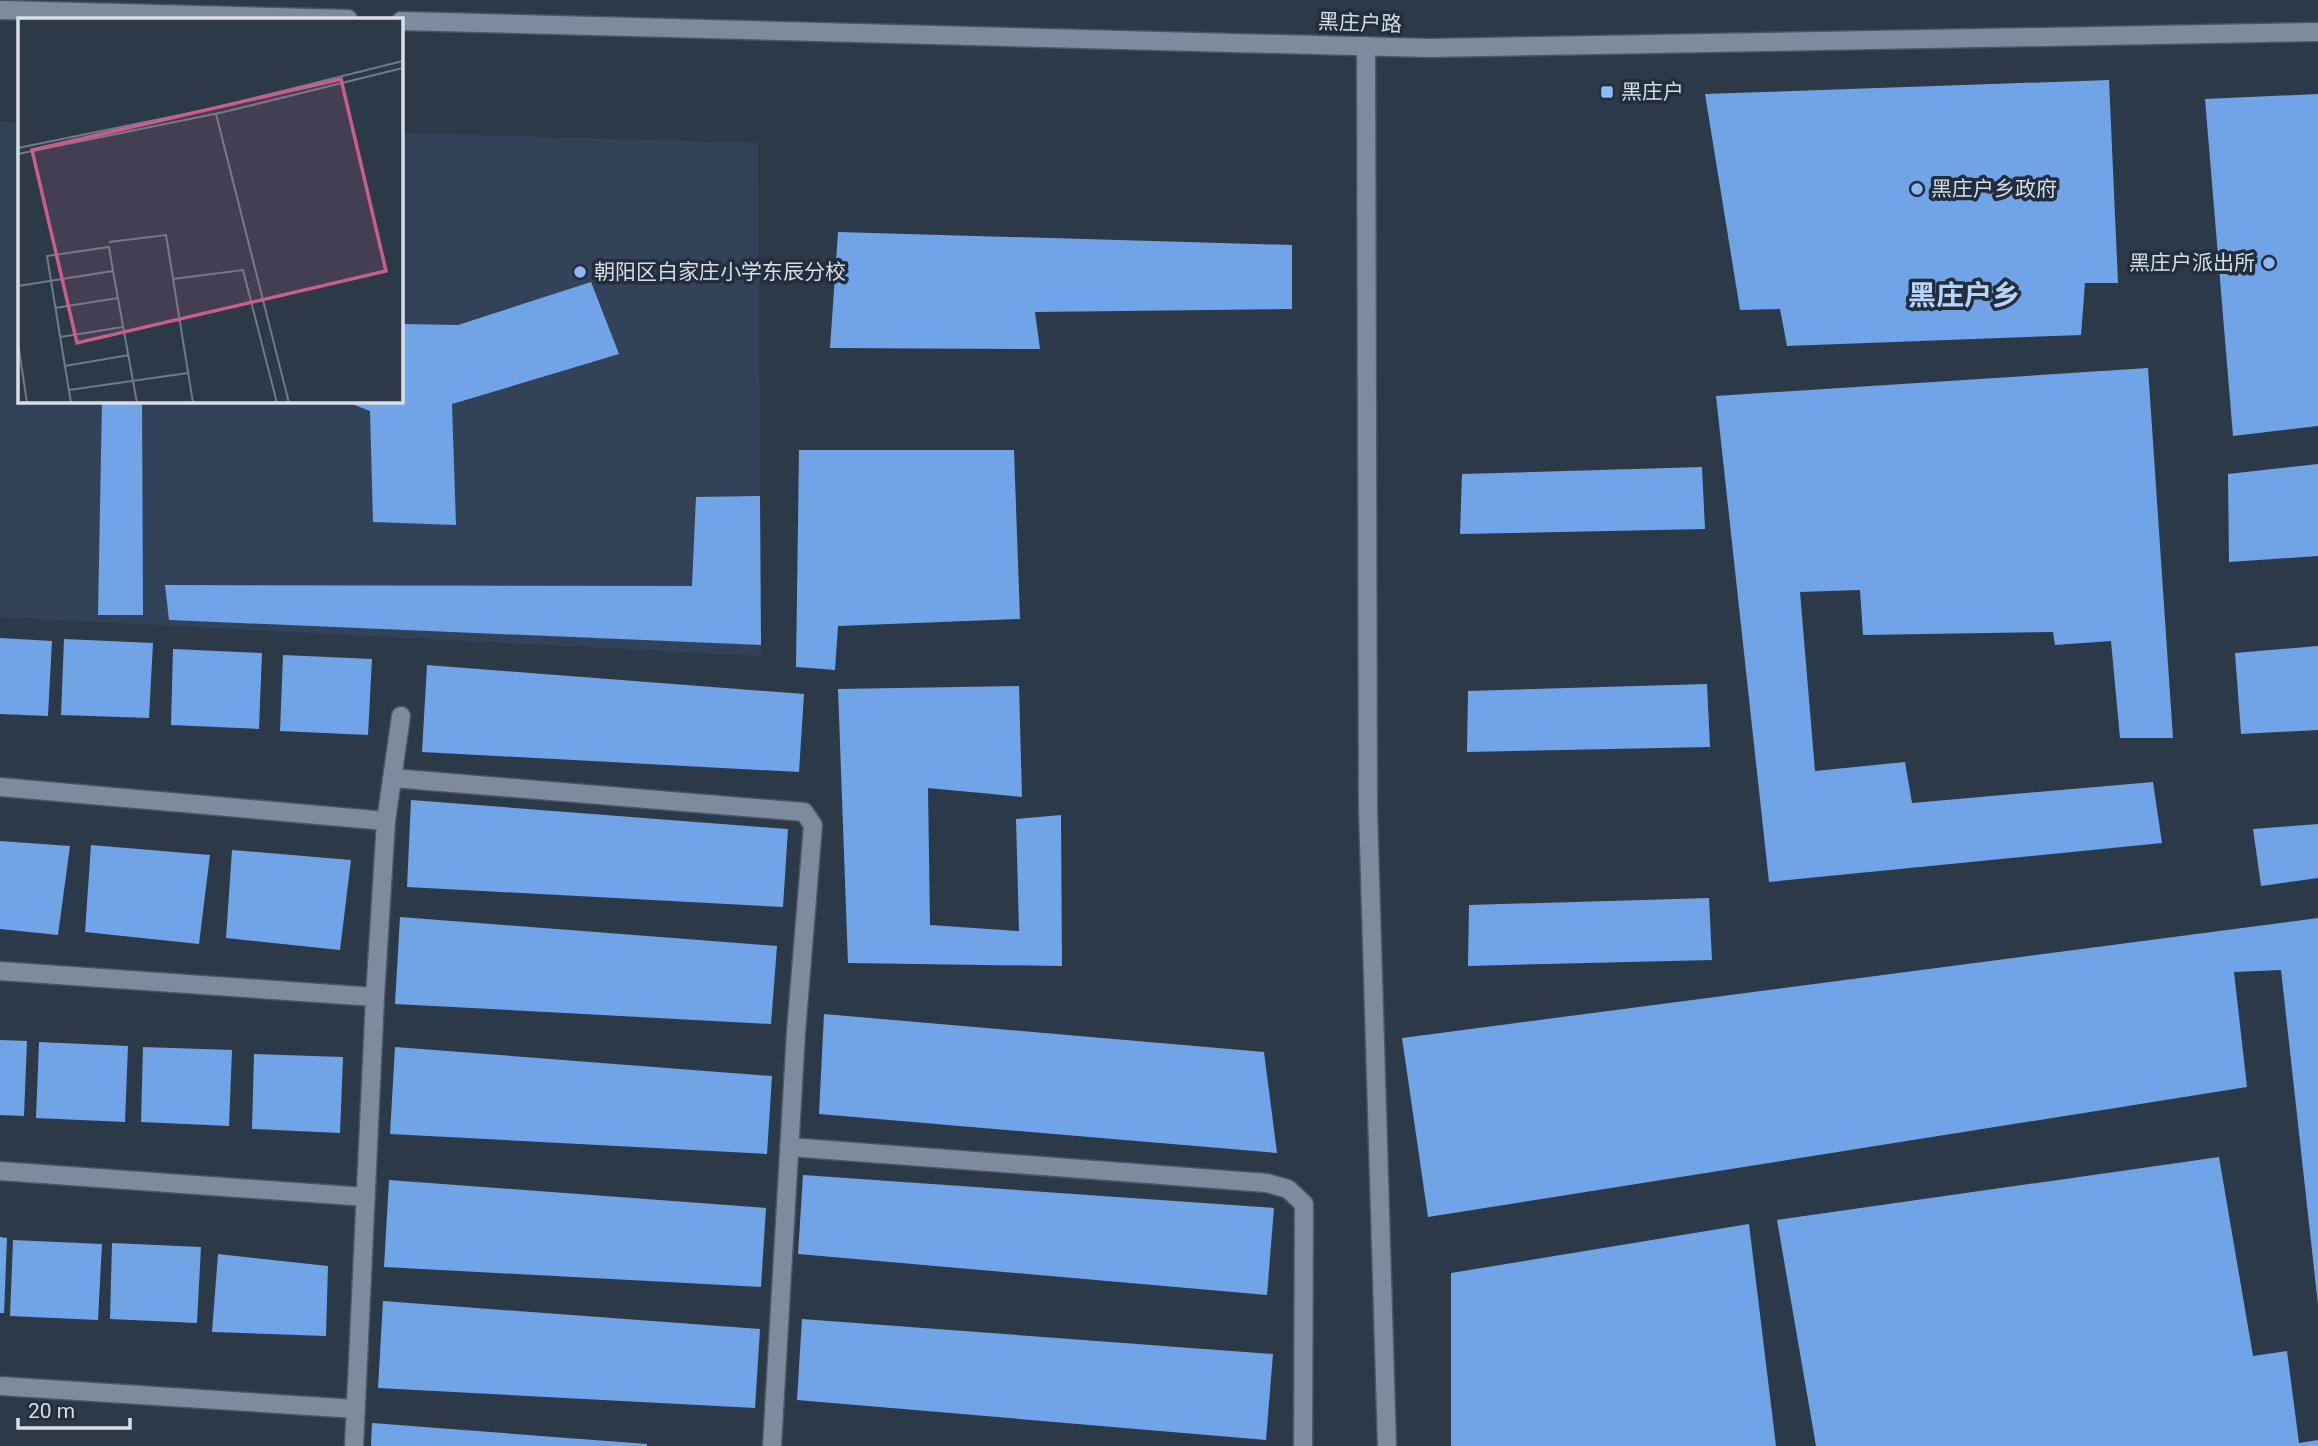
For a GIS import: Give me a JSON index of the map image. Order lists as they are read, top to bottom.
{
  "streets": {
    "street": ["黑庄户路"]
  },
  "districts": ["黑庄户乡"],
  "places": {
    "transit": ["黑庄户"],
    "other": ["黑庄户乡政府", "黑庄户派出所", "朝阳区白家庄小学东辰分校"]
  },
  "scale_bar": "20 m"
}
